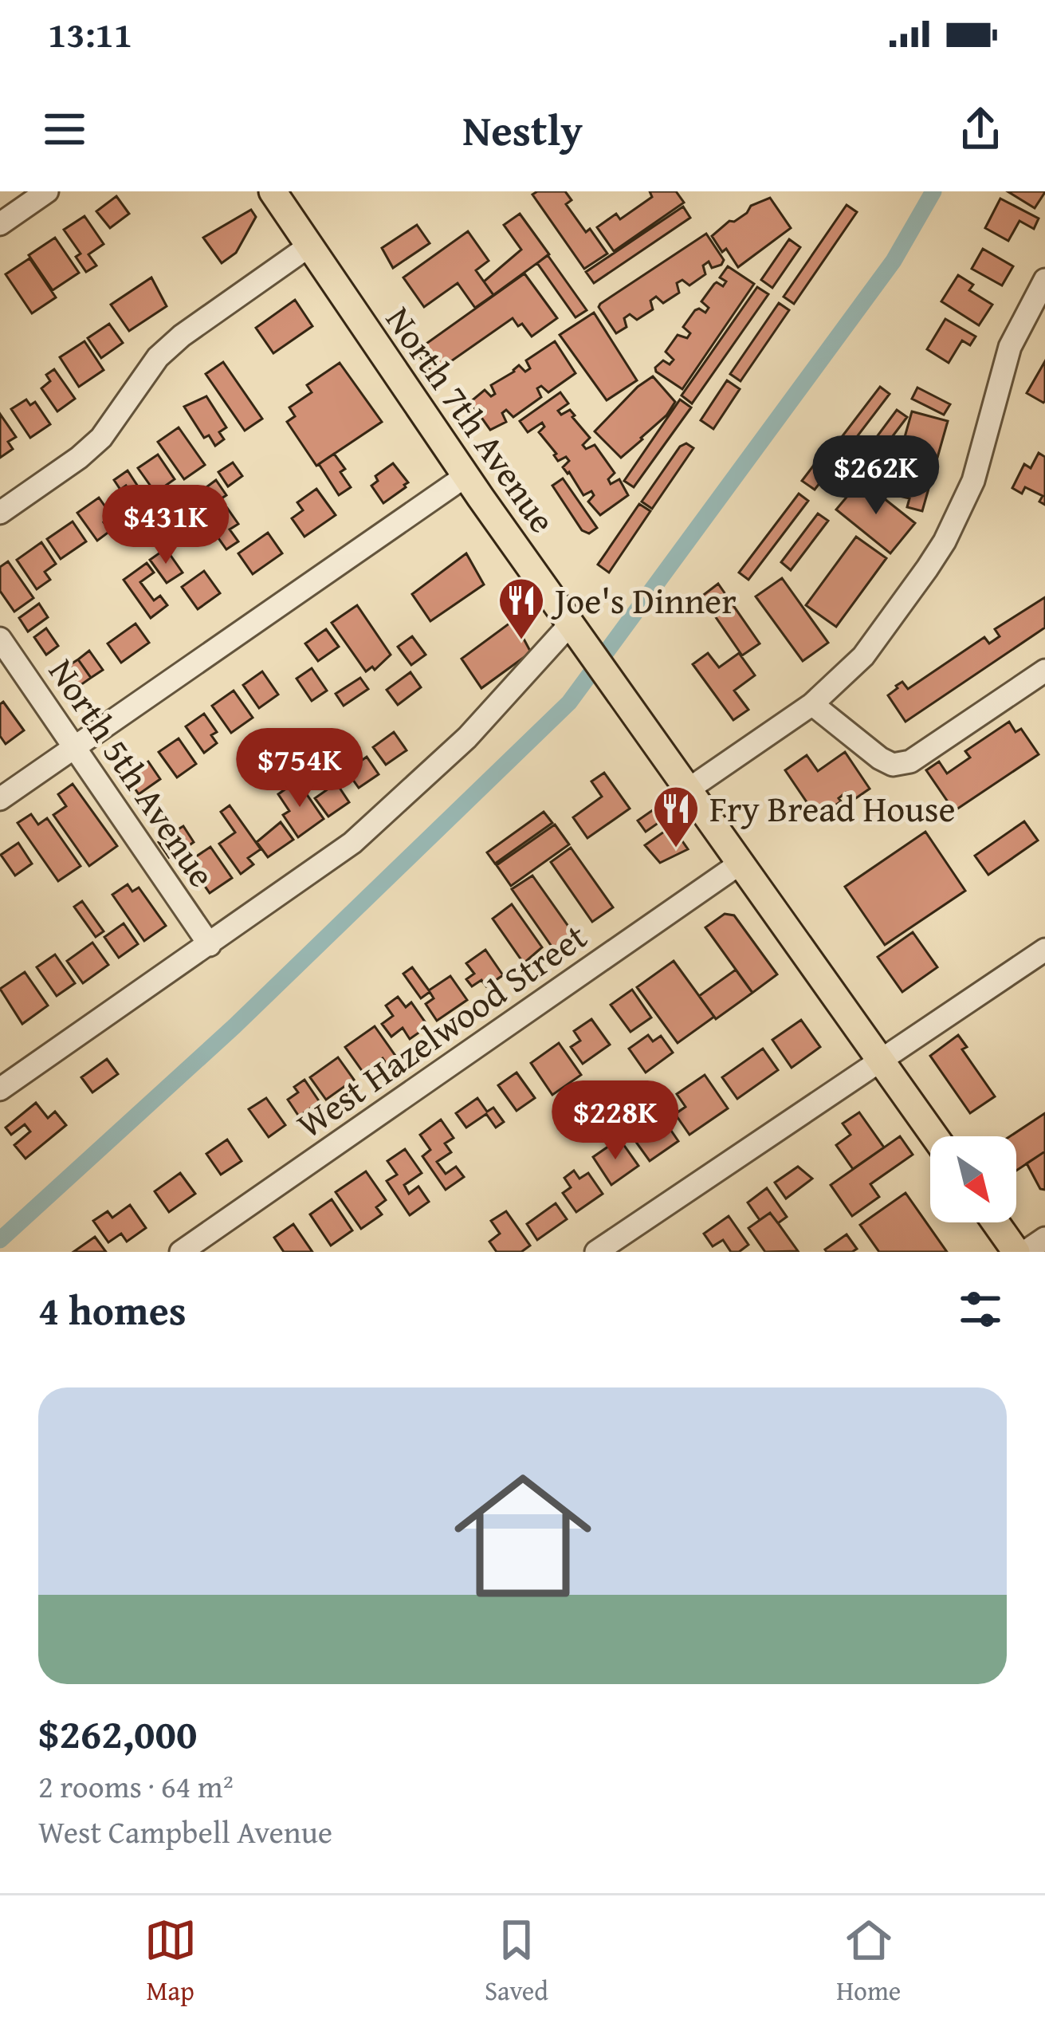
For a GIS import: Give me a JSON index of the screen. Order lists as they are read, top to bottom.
{
  "streets": {
    "main road": ["North 7th Avenue"],
    "street": ["North 5th Avenue", "West Hazelwood Street"]
  },
  "crossings": [
    ["North 7th Avenue", "West Hazelwood Street"]
  ],
  "places": {
    "restaurant": ["Joe's Dinner", "Fry Bread House"]
  },
  "north": "bottom right",
  "page": {
    "status": "13:11",
    "header": "Nestly",
    "price": [
      "$262K",
      "$431K",
      "$754K",
      "$228K"
    ],
    "heading": "4 homes",
    "list": [
      {
        "name": "$262,000",
        "note": "2 rooms · 64 m² · West Campbell Avenue"
      }
    ],
    "tabs": ["Map", "Saved", "Home"]
  }
}
